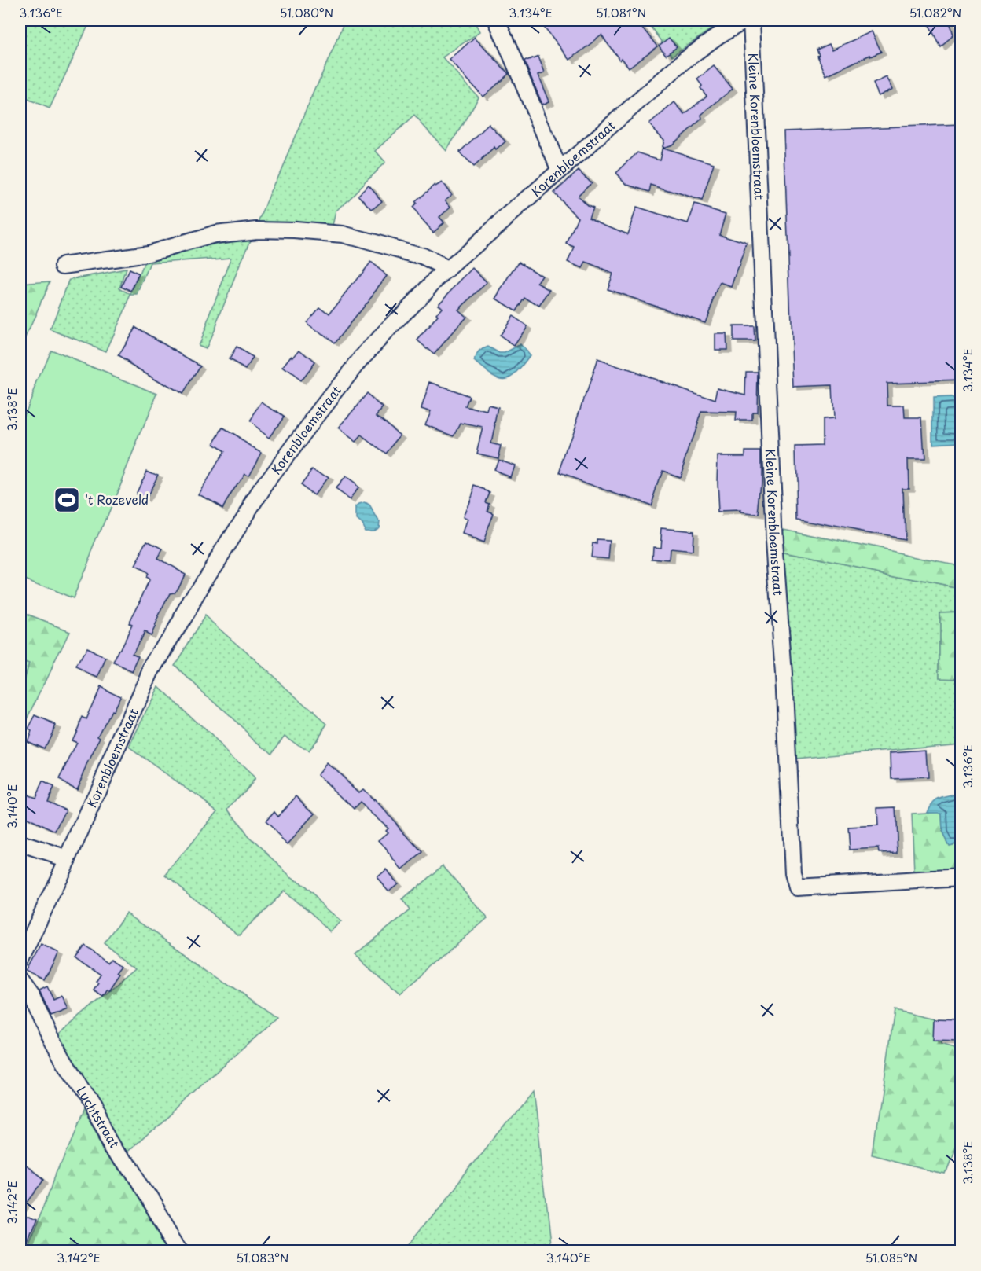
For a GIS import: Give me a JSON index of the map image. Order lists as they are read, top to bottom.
{
  "streets": {
    "street": ["Kleine Korenbloemstraat", "Korenbloemstraat", "Luchtstraat"]
  },
  "places": {
    "sports": ["'t Rozeveld"]
  },
  "coordinates": [
    "3.136°E",
    "51.080°N",
    "3.134°E",
    "51.081°N",
    "51.082°N",
    "3.138°E",
    "3.140°E",
    "3.142°E",
    "51.083°N",
    "51.085°N"
  ]
}
